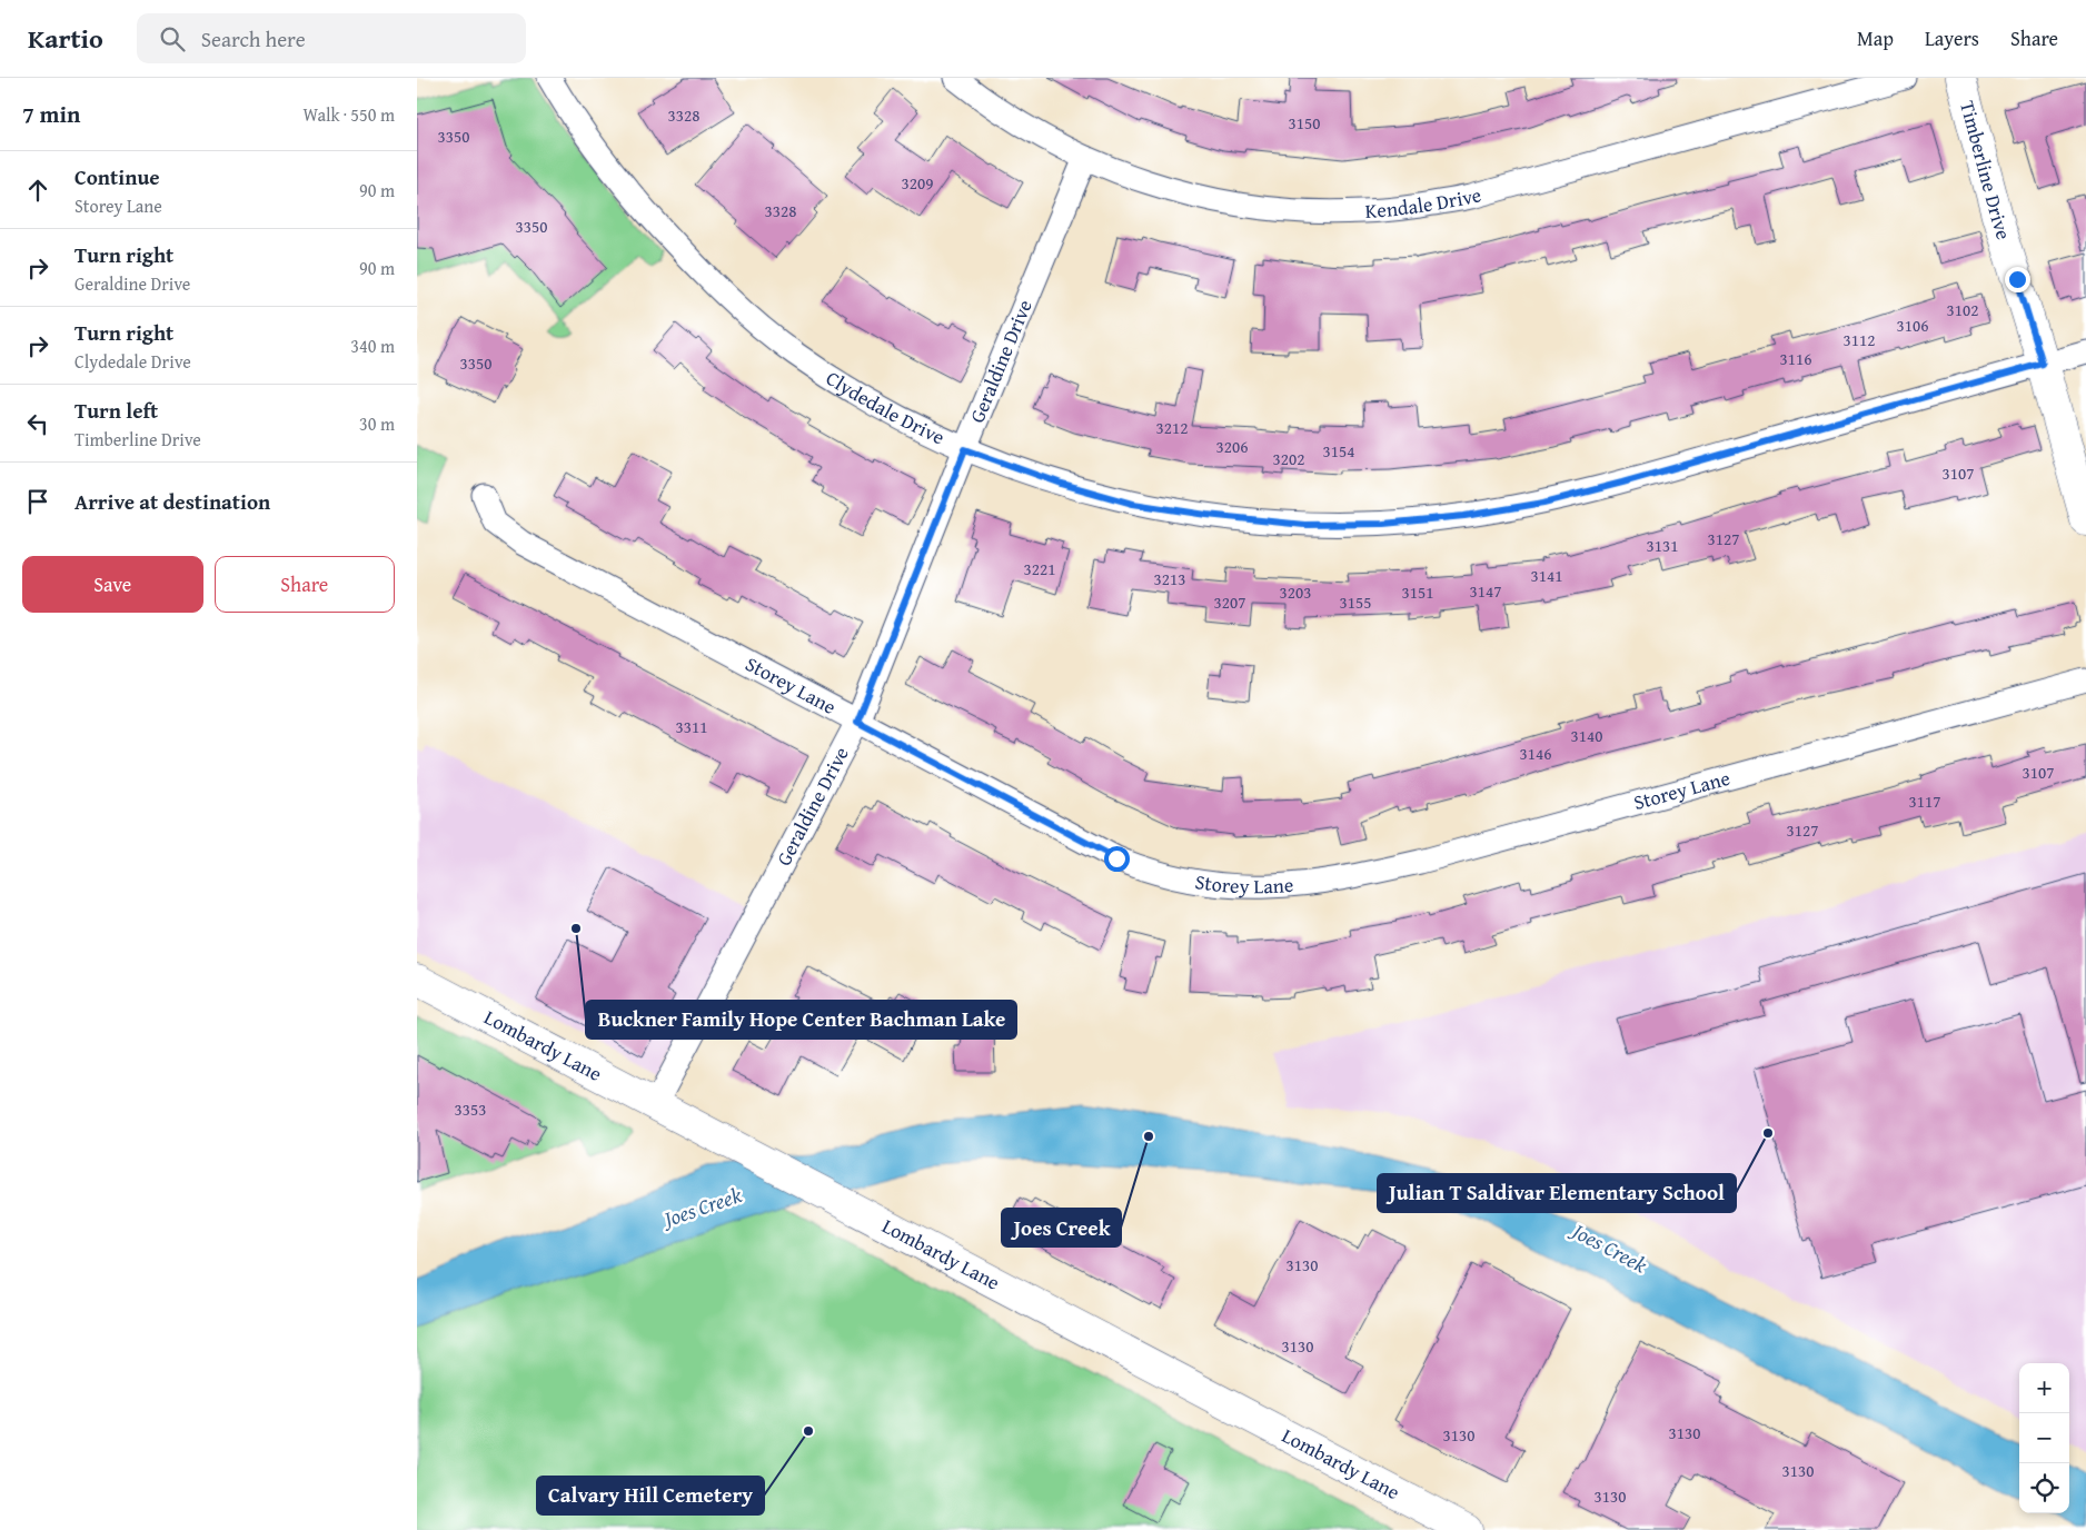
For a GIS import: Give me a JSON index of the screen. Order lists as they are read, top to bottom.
{
  "streets": {
    "main road": ["Timberline Drive", "Lombardy Lane"],
    "street": [
      "Kendale Drive",
      "Geraldine Drive",
      "Clydedale Drive",
      "Storey Lane"
    ]
  },
  "crossings": [
    ["Timberline Drive", "Clydedale Drive"],
    ["Kendale Drive", "Geraldine Drive"],
    ["Geraldine Drive", "Clydedale Drive"],
    ["Geraldine Drive", "Storey Lane"],
    ["Geraldine Drive", "Lombardy Lane"]
  ],
  "water": ["Joes Creek"],
  "places": [
    "Buckner Family Hope Center Bachman Lake",
    "Julian T Saldivar Elementary School",
    "Joes Creek",
    "Calvary Hill Cemetery"
  ],
  "house_numbers": [
    "3328",
    "3150",
    "3350",
    "3209",
    "3328",
    "3350",
    "3102",
    "3106",
    "3112",
    "3116",
    "3350",
    "3212",
    "3206",
    "3154",
    "3202",
    "3107",
    "3127",
    "3131",
    "3221",
    "3141",
    "3213",
    "3147",
    "3203",
    "3151",
    "3207",
    "3155",
    "3311",
    "3140",
    "3146",
    "3107",
    "3117",
    "3127",
    "3353",
    "3130",
    "3130",
    "3130",
    "3130",
    "3130",
    "3130"
  ],
  "page": {
    "header": "Kartio",
    "search": "Search here",
    "nav": ["Map", "Layers", "Share"],
    "heading": ["7 min", "Walk · 550 m"],
    "list": [
      ["Continue", "Storey Lane", "90 m"],
      ["Turn right", "Geraldine Drive", "90 m"],
      ["Turn right", "Clydedale Drive", "340 m"],
      ["Turn left", "Timberline Drive", "30 m"],
      "Arrive at destination"
    ],
    "buttons": ["Save", "Share"],
    "map_buttons": ["+", "−"]
  }
}
